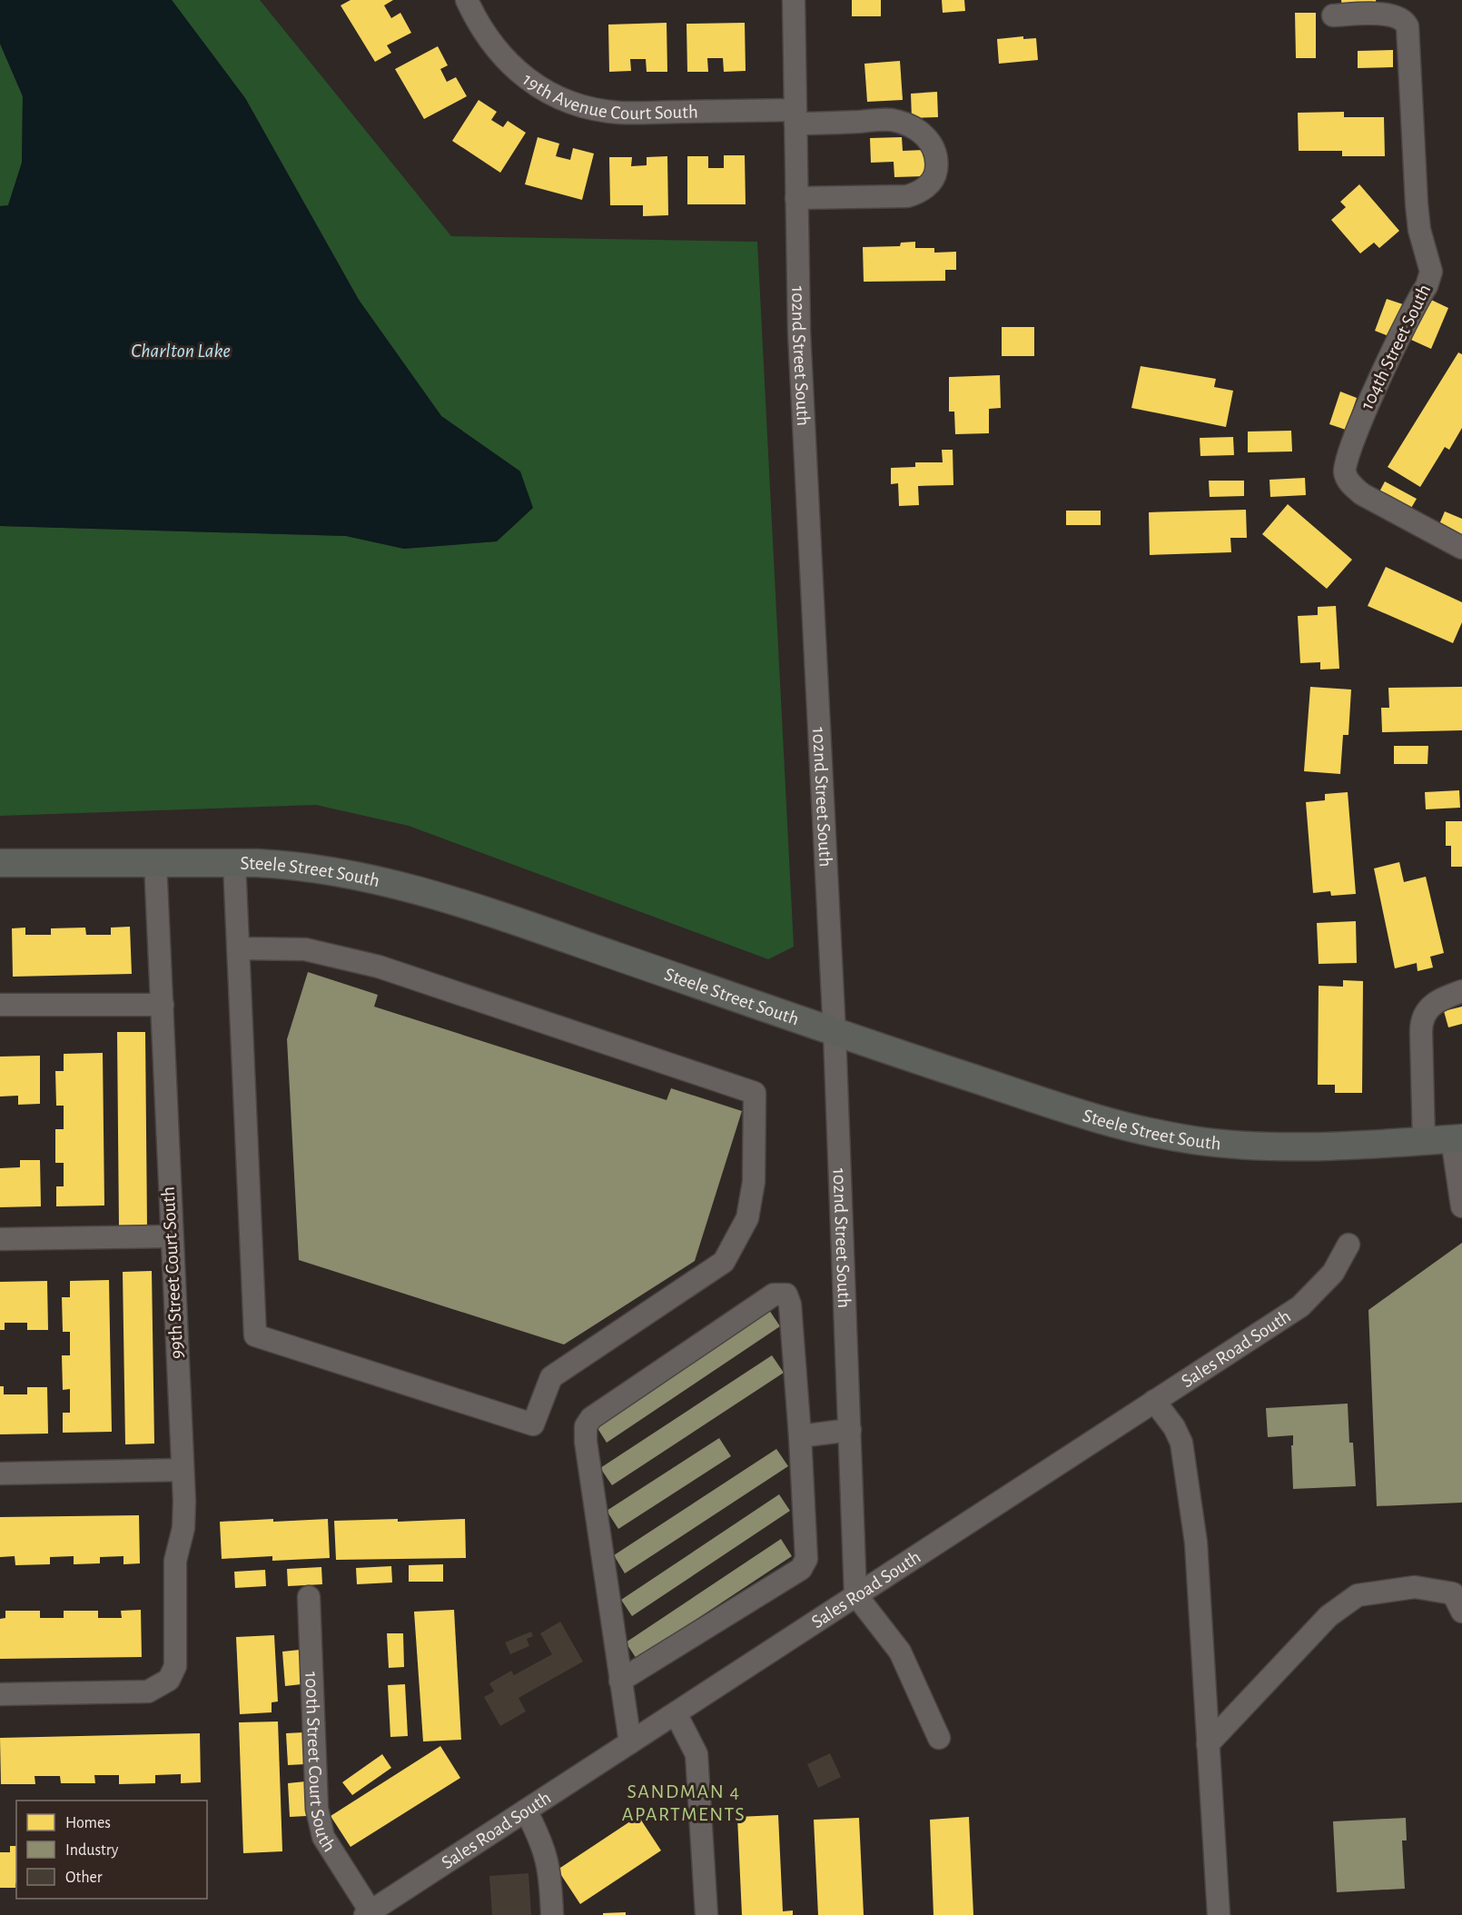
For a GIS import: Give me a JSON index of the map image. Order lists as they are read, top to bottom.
{
  "streets": {
    "main road": ["Steele Street South"],
    "street": [
      "19th Avenue Court South",
      "104th Street South",
      "102nd Street South",
      "99th Street Court South",
      "Sales Road South",
      "100th Street Court South"
    ]
  },
  "crossings": [
    ["19th Avenue Court South", "102nd Street South"],
    ["102nd Street South", "Steele Street South"],
    ["102nd Street South", "Sales Road South"],
    ["Steele Street South", "99th Street Court South"],
    ["Sales Road South", "100th Street Court South"]
  ],
  "districts": ["SANDMAN 4 APARTMENTS"],
  "water": ["Charlton Lake"],
  "legend": ["Homes", "Industry", "Other"]
}
